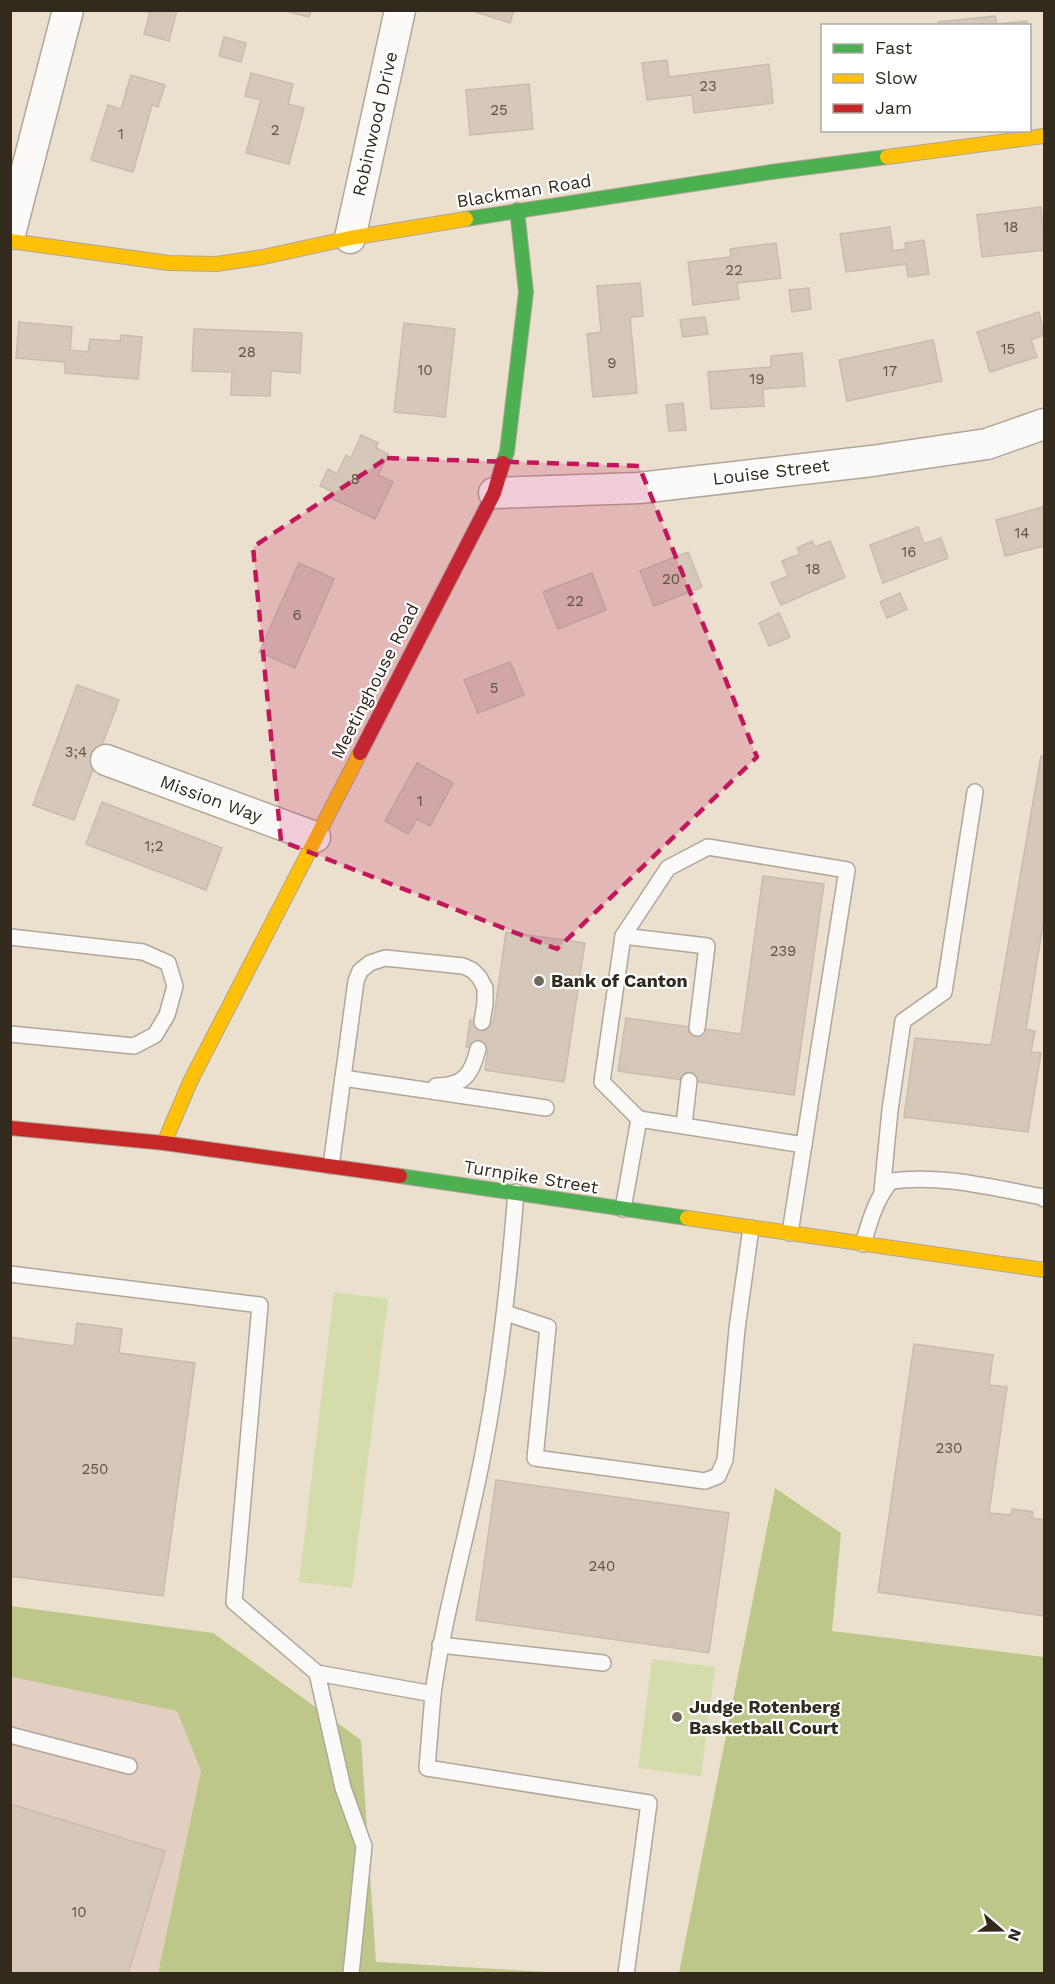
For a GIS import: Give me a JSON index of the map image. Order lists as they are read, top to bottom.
{
  "streets": {
    "street": [
      "Robinwood Drive",
      "Blackman Road",
      "Louise Street",
      "Meetinghouse Road",
      "Mission Way",
      "Turnpike Street"
    ]
  },
  "crossings": [
    ["Robinwood Drive", "Blackman Road"],
    ["Blackman Road", "Meetinghouse Road"],
    ["Louise Street", "Meetinghouse Road"],
    ["Meetinghouse Road", "Mission Way"],
    ["Meetinghouse Road", "Turnpike Street"]
  ],
  "places": ["Bank of Canton", "Judge Rotenberg Basketball Court"],
  "house_numbers": [
    "23",
    "25",
    "2",
    "1",
    "18",
    "22",
    "15",
    "28",
    "9",
    "10",
    "17",
    "19",
    "8",
    "14",
    "16",
    "18",
    "20",
    "22",
    "6",
    "5",
    "3;4",
    "1",
    "1;2",
    "239",
    "230",
    "250",
    "240",
    "10"
  ],
  "legend": ["Fast", "Slow", "Jam"],
  "north": "right"
}
